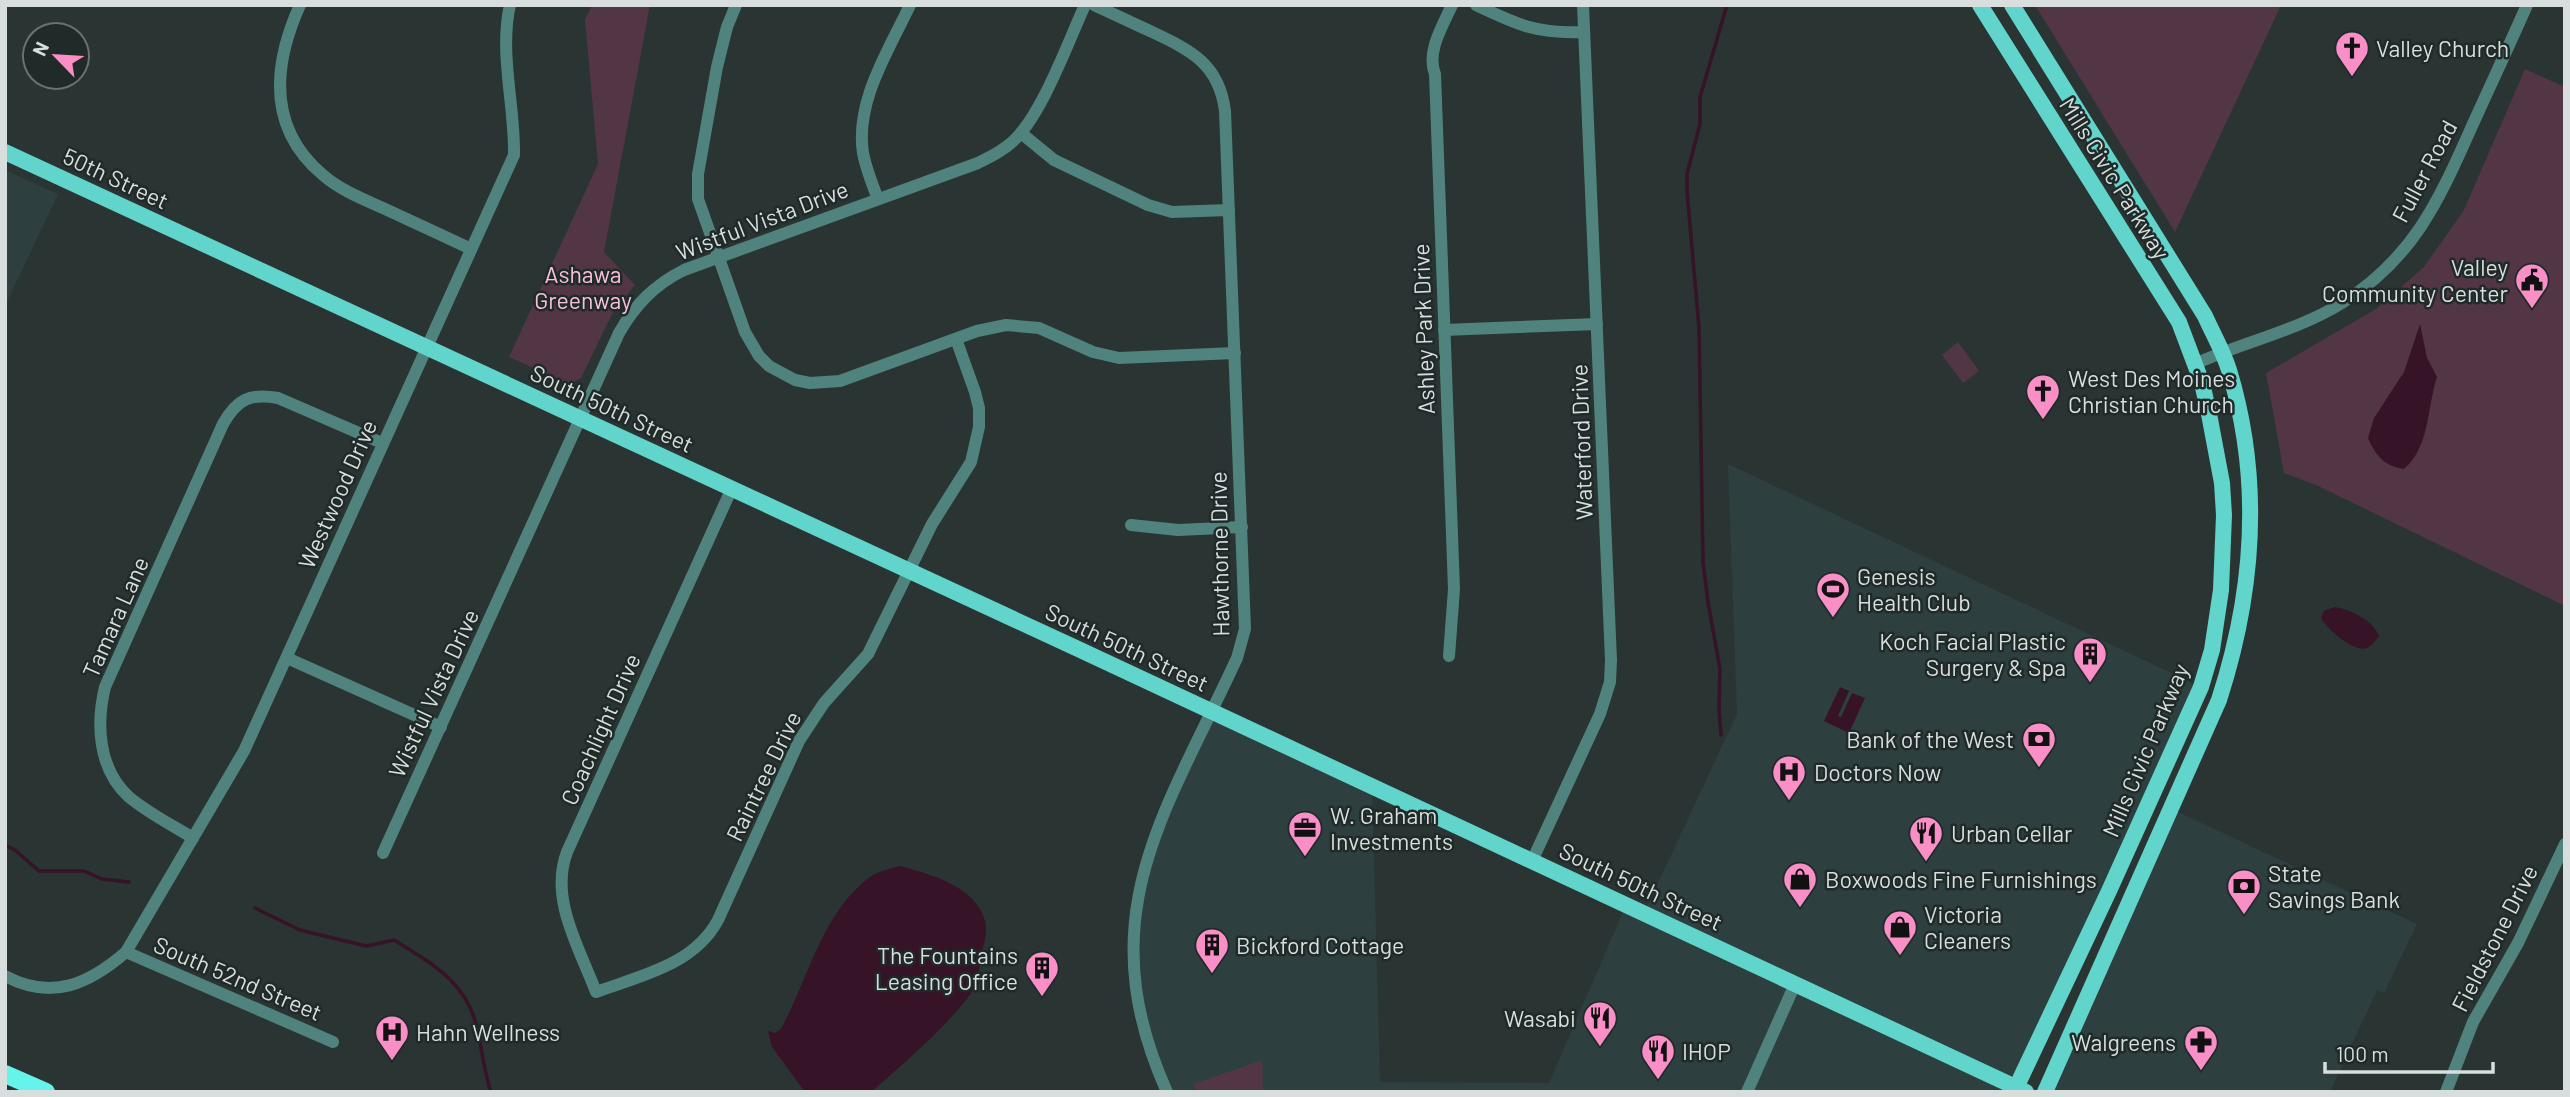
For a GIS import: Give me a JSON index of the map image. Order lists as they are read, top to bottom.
{
  "streets": {
    "main road": ["50th Street", "Mills Civic Parkway", "South 50th Street"],
    "street": [
      "Fuller Road",
      "Wistful Vista Drive",
      "Ashley Park Drive",
      "Waterford Drive",
      "Westwood Drive",
      "Hawthorne Drive",
      "Tamara Lane",
      "Coachlight Drive",
      "Raintree Drive",
      "Fieldstone Drive",
      "South 52nd Street"
    ]
  },
  "crossings": [
    ["Fuller Road", "Mills Civic Parkway"],
    ["50th Street", "South 50th Street"],
    ["Mills Civic Parkway", "South 50th Street"],
    ["Wistful Vista Drive", "South 50th Street"],
    ["South 50th Street", "Waterford Drive"],
    ["South 50th Street", "Westwood Drive"],
    ["South 50th Street", "Hawthorne Drive"],
    ["South 50th Street", "Coachlight Drive"],
    ["South 50th Street", "Raintree Drive"],
    ["Westwood Drive", "Tamara Lane"],
    ["Westwood Drive", "South 52nd Street"],
    ["Coachlight Drive", "Raintree Drive"]
  ],
  "parks": ["Ashawa Greenway"],
  "places": {
    "church": ["Valley Church", "West Des Moines Christian Church"],
    "public building": ["Valley Community Center"],
    "sports": ["Genesis Health Club"],
    "building": ["Koch Facial Plastic Surgery & Spa", "Bickford Cottage", "The Fountains Leasing Office"],
    "bank": ["Bank of the West", "State Savings Bank"],
    "hospital": ["Doctors Now", "Hahn Wellness"],
    "office": ["W. Graham Investments"],
    "restaurant": ["Urban Cellar", "Wasabi", "IHOP"],
    "shop": ["Boxwoods Fine Furnishings", "Victoria Cleaners"],
    "pharmacy": ["Walgreens"]
  },
  "scale_bar": "100 m",
  "north": "top left"
}
